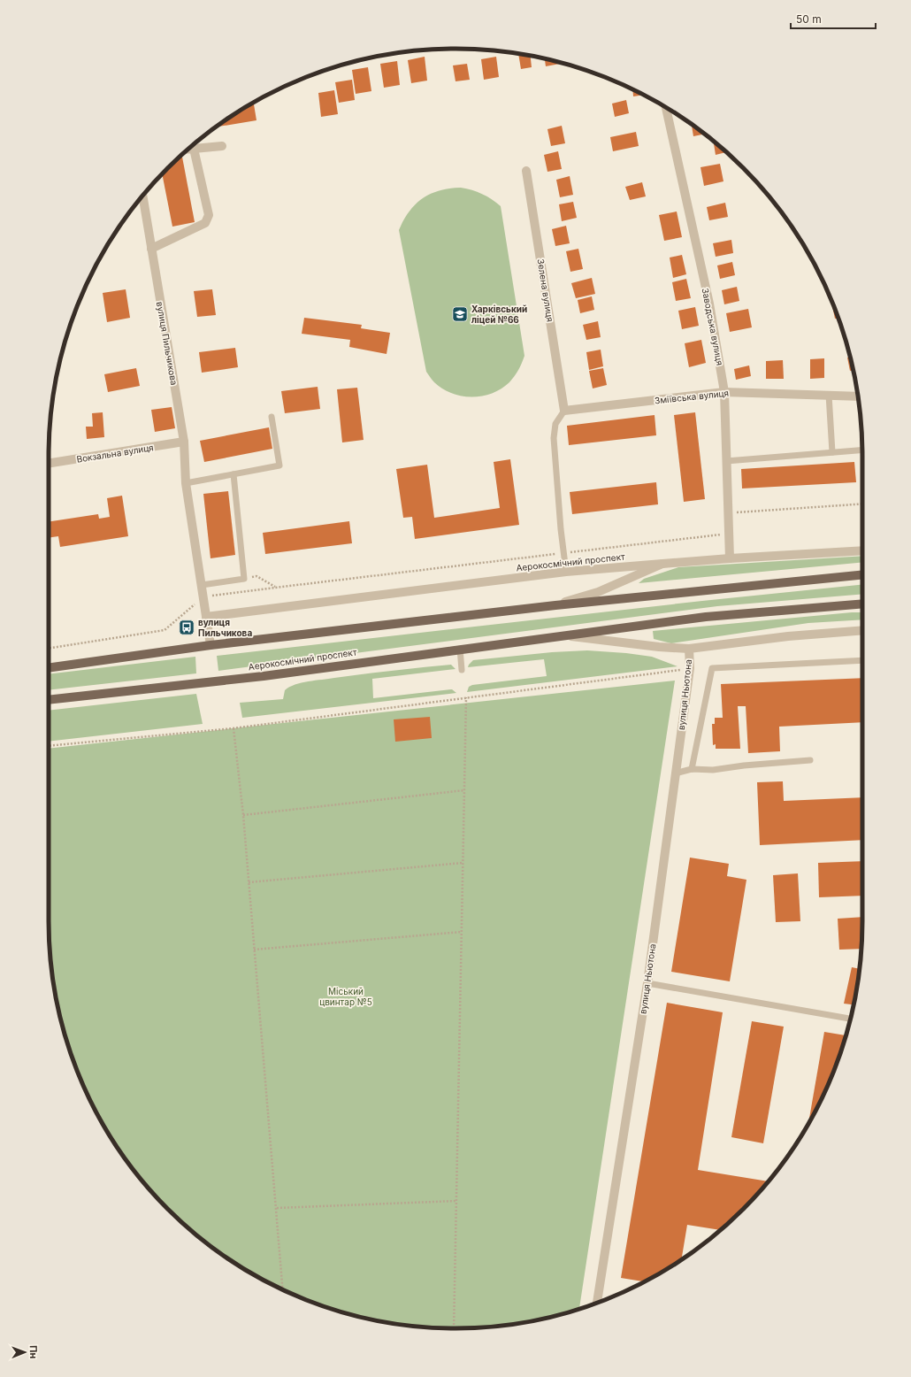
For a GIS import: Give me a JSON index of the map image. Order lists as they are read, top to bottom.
{
  "streets": {
    "main road": ["Аерокосмічний проспект"],
    "street": [
      "Зелена вулиця",
      "Заводська вулиця",
      "вулиця Пильчикова",
      "Зміївська вулиця",
      "Вокзальна вулиця",
      "вулиця Ньютона"
    ]
  },
  "crossings": [
    ["Зелена вулиця", "Зміївська вулиця"],
    ["Заводська вулиця", "Зміївська вулиця"],
    ["Заводська вулиця", "Аерокосмічний проспект"],
    ["вулиця Пильчикова", "Вокзальна вулиця"],
    ["вулиця Пильчикова", "Аерокосмічний проспект"],
    ["Аерокосмічний проспект", "вулиця Ньютона"]
  ],
  "parks": ["Міський цвинтар №5"],
  "places": {
    "school or university": ["Харківський ліцей №66"],
    "bus stop": ["вулиця Пильчикова"]
  },
  "scale_bar": "50 m",
  "north": "right"
}
